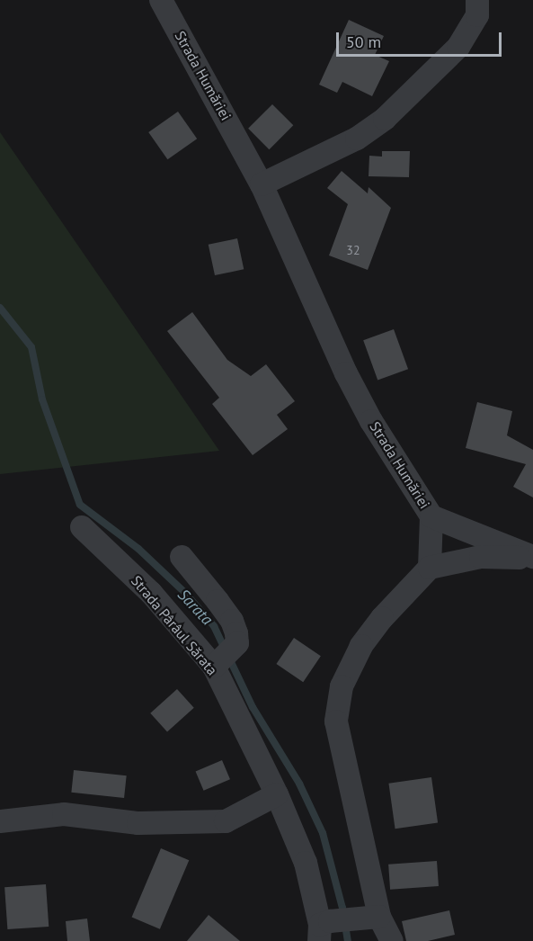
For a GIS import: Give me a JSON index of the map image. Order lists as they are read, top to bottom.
{
  "streets": {
    "street": ["Strada Humăriei", "Strada Pârâul Sărata"]
  },
  "water": ["Sarata"],
  "house_numbers": ["32"],
  "scale_bar": "50 m"
}
